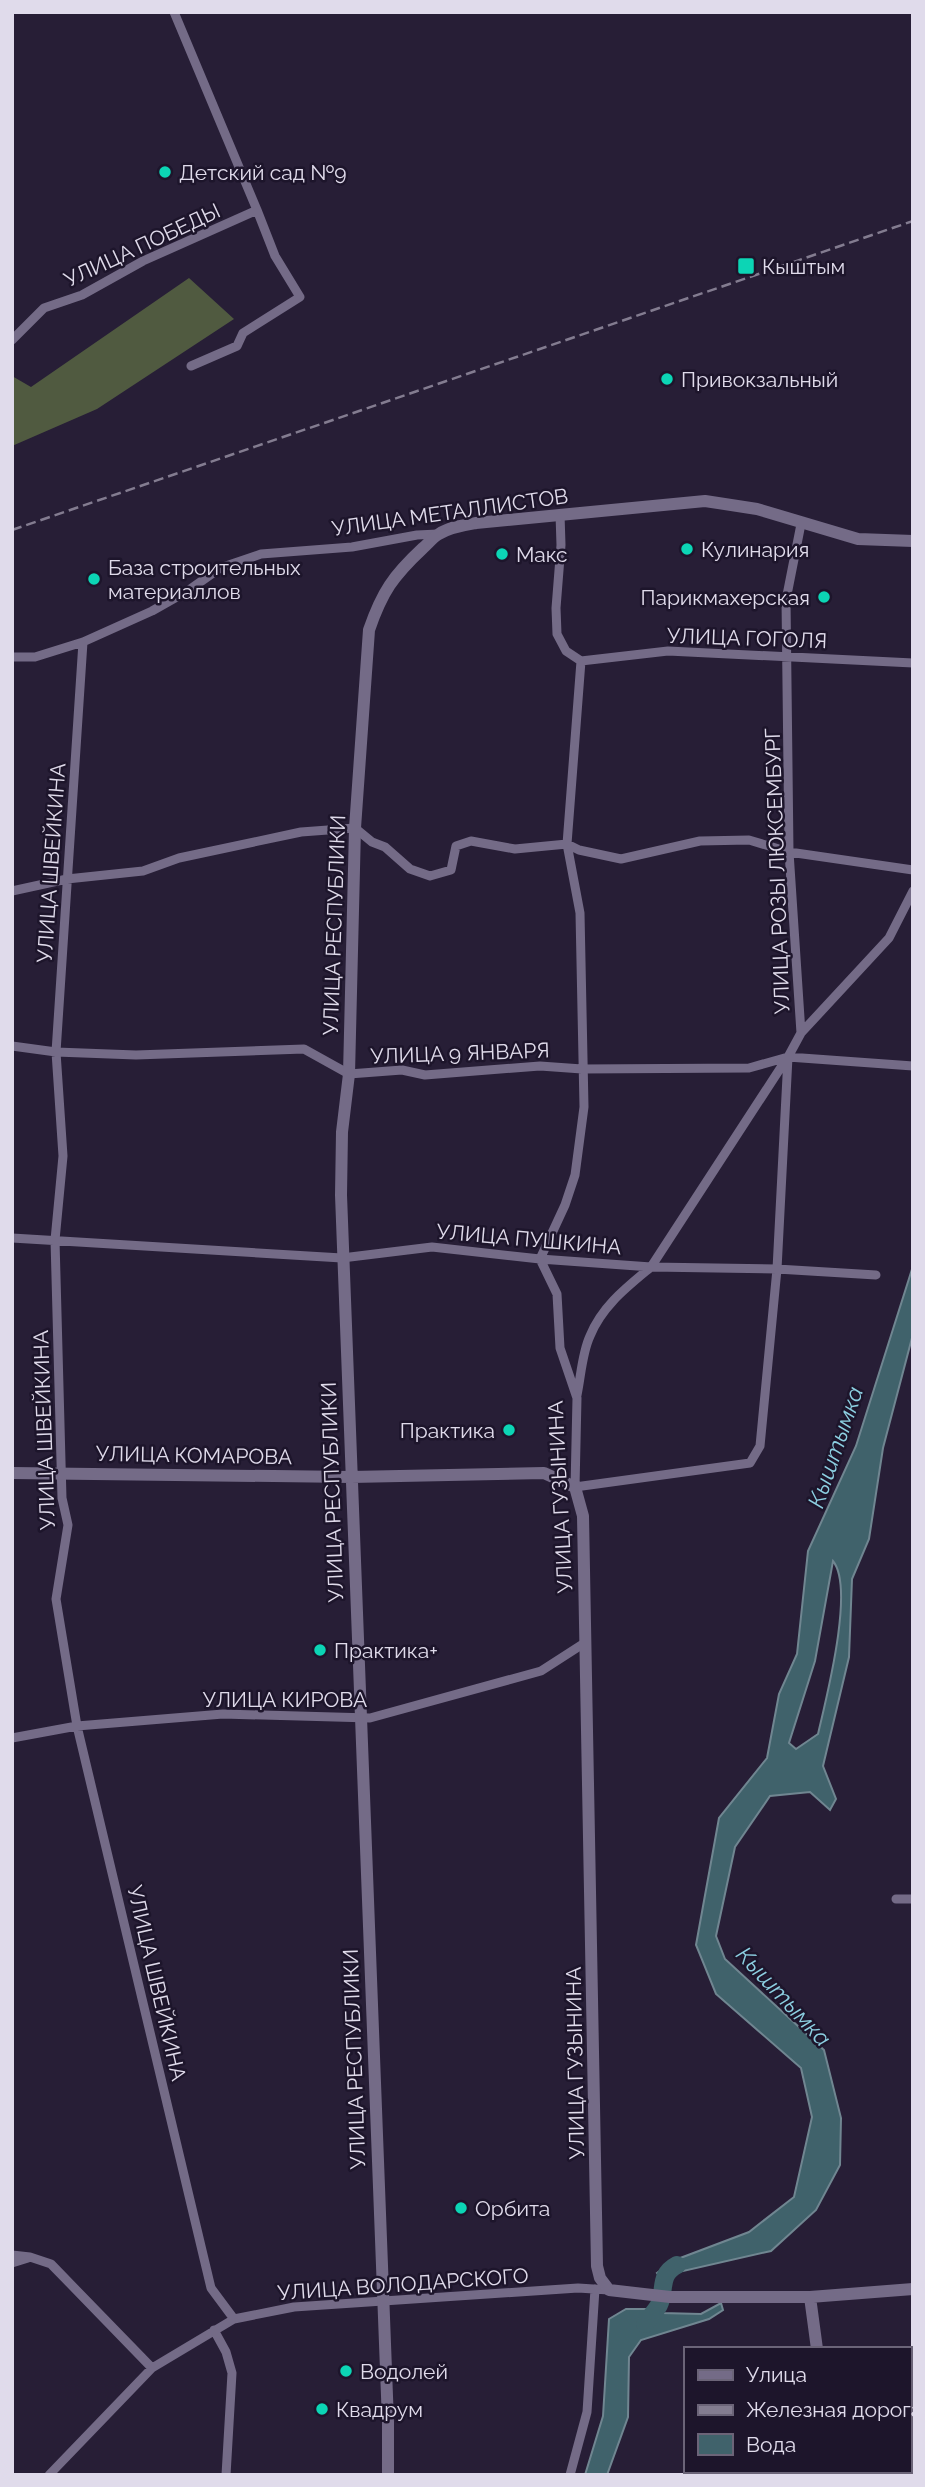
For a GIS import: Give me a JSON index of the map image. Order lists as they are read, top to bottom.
{
  "streets": {
    "main road": [
      "УЛИЦА МЕТАЛЛИСТОВ",
      "УЛИЦА РЕСПУБЛИКИ",
      "УЛИЦА КОМАРОВА",
      "УЛИЦА ГУЗЫНИНА"
    ],
    "street": [
      "УЛИЦА ПОБЕДЫ",
      "УЛИЦА ГОГОЛЯ",
      "УЛИЦА ШВЕЙКИНА",
      "УЛИЦА РОЗЫ ЛЮКСЕМБУРГ",
      "УЛИЦА 9 ЯНВАРЯ",
      "УЛИЦА ПУШКИНА",
      "УЛИЦА КИРОВА",
      "УЛИЦА ВОЛОДАРСКОГО"
    ]
  },
  "crossings": [
    ["УЛИЦА МЕТАЛЛИСТОВ", "УЛИЦА ШВЕЙКИНА"],
    ["УЛИЦА МЕТАЛЛИСТОВ", "УЛИЦА РОЗЫ ЛЮКСЕМБУРГ"],
    ["УЛИЦА МЕТАЛЛИСТОВ", "УЛИЦА РЕСПУБЛИКИ"],
    ["УЛИЦА ГОГОЛЯ", "УЛИЦА РОЗЫ ЛЮКСЕМБУРГ"],
    ["УЛИЦА ШВЕЙКИНА", "УЛИЦА 9 ЯНВАРЯ"],
    ["УЛИЦА ШВЕЙКИНА", "УЛИЦА ПУШКИНА"],
    ["УЛИЦА ШВЕЙКИНА", "УЛИЦА КОМАРОВА"],
    ["УЛИЦА ШВЕЙКИНА", "УЛИЦА КИРОВА"],
    ["УЛИЦА ШВЕЙКИНА", "УЛИЦА ВОЛОДАРСКОГО"],
    ["УЛИЦА РОЗЫ ЛЮКСЕМБУРГ", "УЛИЦА 9 ЯНВАРЯ"],
    ["УЛИЦА РОЗЫ ЛЮКСЕМБУРГ", "УЛИЦА ПУШКИНА"],
    ["УЛИЦА РОЗЫ ЛЮКСЕМБУРГ", "УЛИЦА КОМАРОВА"],
    ["УЛИЦА РОЗЫ ЛЮКСЕМБУРГ", "УЛИЦА ГУЗЫНИНА"],
    ["УЛИЦА РЕСПУБЛИКИ", "УЛИЦА 9 ЯНВАРЯ"],
    ["УЛИЦА РЕСПУБЛИКИ", "УЛИЦА ПУШКИНА"],
    ["УЛИЦА РЕСПУБЛИКИ", "УЛИЦА КОМАРОВА"],
    ["УЛИЦА РЕСПУБЛИКИ", "УЛИЦА КИРОВА"],
    ["УЛИЦА РЕСПУБЛИКИ", "УЛИЦА ВОЛОДАРСКОГО"],
    ["УЛИЦА ПУШКИНА", "УЛИЦА ГУЗЫНИНА"],
    ["УЛИЦА КОМАРОВА", "УЛИЦА ГУЗЫНИНА"],
    ["УЛИЦА ГУЗЫНИНА", "УЛИЦА КИРОВА"],
    ["УЛИЦА ГУЗЫНИНА", "УЛИЦА ВОЛОДАРСКОГО"]
  ],
  "water": ["Кыштымка"],
  "places": {
    "other": [
      "Детский сад №9",
      "Привокзальный",
      "Кулинария",
      "Макс",
      "База cтроительных материаллов",
      "Парикмахерская",
      "Практика",
      "Практика+",
      "Орбита",
      "Водолей",
      "Квадрум"
    ],
    "transit": ["Кыштым"]
  },
  "legend": ["Улица", "Железная дорога", "Вода"]
}
